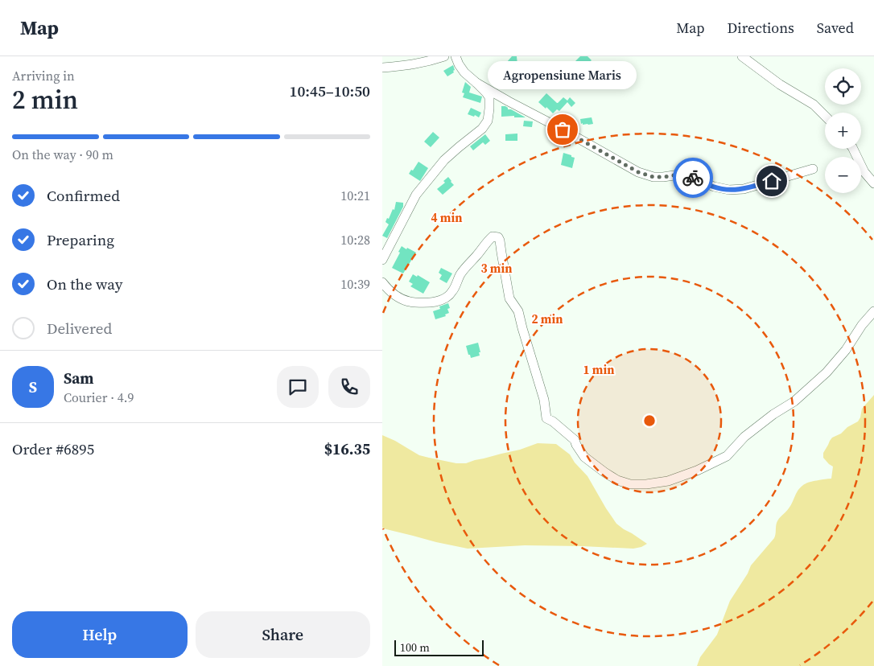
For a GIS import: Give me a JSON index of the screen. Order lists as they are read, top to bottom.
{
  "places": ["Agropensiune Maris"],
  "scale_bar": "100 m",
  "page": {
    "header": "Map",
    "nav": ["Map", "Directions", "Saved"],
    "heading": ["2 min", "Arriving in", "10:45–10:50"],
    "panel": [
      "Sam",
      "Courier · 4.9",
      "Order #6895",
      "$16.35"
    ],
    "bubble": "Agropensiune Maris",
    "map_buttons": ["+", "−"],
    "bar": "On the way · 90 m",
    "list": [
      ["Confirmed", "10:21"],
      ["Preparing", "10:28"],
      ["On the way", "10:39"],
      "Delivered"
    ],
    "round": "S",
    "buttons": ["Help", "Share"],
    "scale": "100 m"
  },
  "rings": [
    "4 min",
    "3 min",
    "2 min",
    "1 min"
  ]
}
